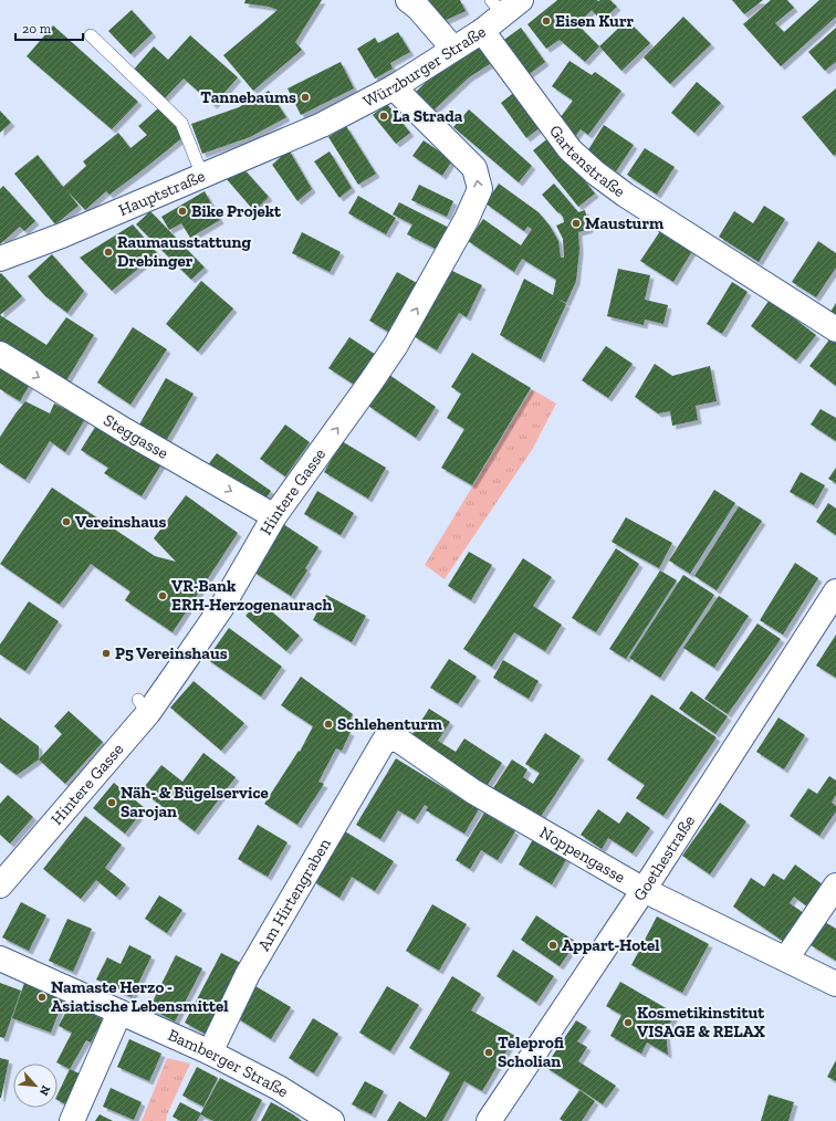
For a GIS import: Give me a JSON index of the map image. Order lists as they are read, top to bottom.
{
  "streets": {
    "street": [
      "Würzburger Straße",
      "Gartenstraße",
      "Hauptstraße",
      "Steggasse",
      "Hintere Gasse",
      "Noppengasse",
      "Goethestraße",
      "Am Hirtengraben",
      "Bamberger Straße"
    ]
  },
  "crossings": [
    ["Würzburger Straße", "Gartenstraße"],
    ["Würzburger Straße", "Hauptstraße"],
    ["Würzburger Straße", "Hintere Gasse"],
    ["Steggasse", "Hintere Gasse"],
    ["Noppengasse", "Goethestraße"],
    ["Noppengasse", "Am Hirtengraben"],
    ["Am Hirtengraben", "Bamberger Straße"]
  ],
  "one_way": ["Steggasse", "Hintere Gasse"],
  "places": [
    "Eisen Kurr",
    "Tannebaums",
    "La Strada",
    "Bike Projekt",
    "Mausturm",
    "Raumausstattung Drebinger",
    "Vereinshaus",
    "VR-Bank ERH-Herzogenaurach",
    "P5 Vereinshaus",
    "Schlehenturm",
    "Näh- & Bügelservice Sarojan",
    "Appart-Hotel",
    "Namaste Herzo - Asiatische Lebensmittel",
    "Kosmetikinstitut VISAGE & RELAX",
    "Teleprofi Scholian"
  ],
  "scale_bar": "20 m",
  "north": "bottom right"
}
